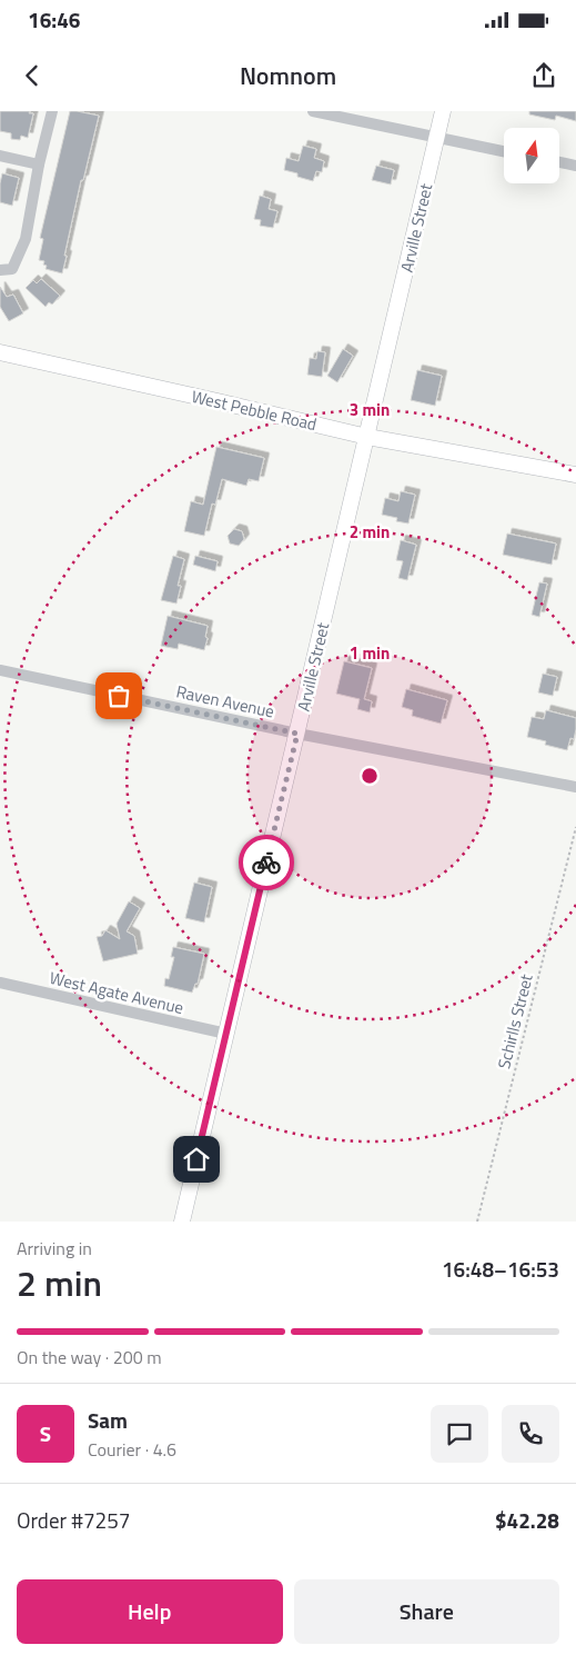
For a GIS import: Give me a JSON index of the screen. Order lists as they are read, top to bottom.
{
  "streets": {
    "street": [
      "Arville Street",
      "West Pebble Road",
      "Raven Avenue",
      "West Agate Avenue"
    ],
    "path": ["Schirlls Street"]
  },
  "crossings": [
    ["Arville Street", "West Pebble Road"],
    ["Arville Street", "Raven Avenue"],
    ["Arville Street", "West Agate Avenue"]
  ],
  "north": "top",
  "page": {
    "status": "16:46",
    "header": "Nomnom",
    "heading": ["2 min", "Arriving in", "16:48–16:53"],
    "panel": [
      "Sam",
      "Courier · 4.6",
      "Order #7257",
      "$42.28"
    ],
    "bar": "On the way · 200 m",
    "round": "S",
    "buttons": ["Help", "Share"]
  },
  "rings": ["3 min", "2 min", "1 min"]
}
